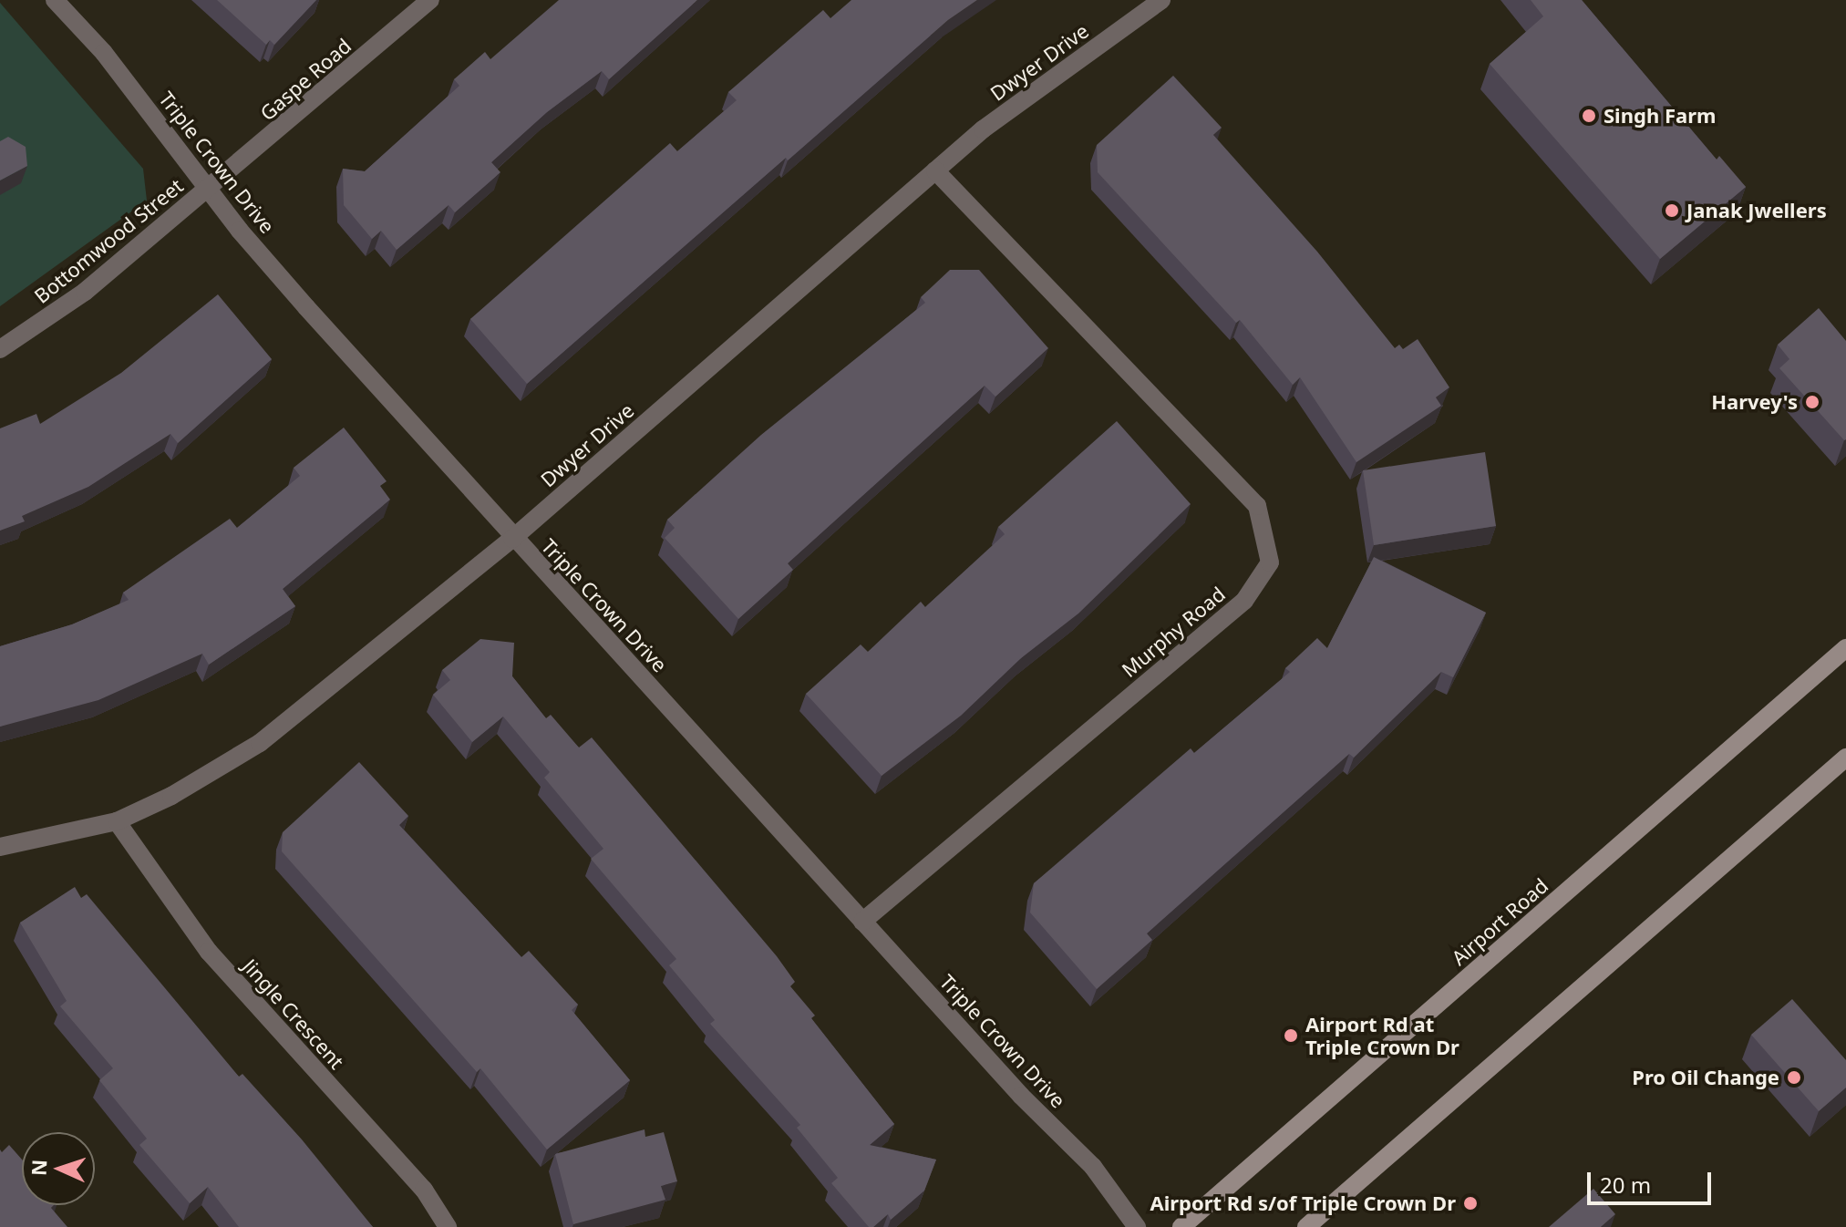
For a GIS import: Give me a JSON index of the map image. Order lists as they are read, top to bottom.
{
  "streets": {
    "main road": ["Airport Road"],
    "street": [
      "Dwyer Drive",
      "Gaspe Road",
      "Triple Crown Drive",
      "Bottomwood Street",
      "Murphy Road",
      "Jingle Crescent"
    ]
  },
  "crossings": [
    ["Dwyer Drive", "Triple Crown Drive"],
    ["Dwyer Drive", "Murphy Road"],
    ["Dwyer Drive", "Jingle Crescent"],
    ["Gaspe Road", "Triple Crown Drive"],
    ["Gaspe Road", "Bottomwood Street"],
    ["Triple Crown Drive", "Bottomwood Street"],
    ["Triple Crown Drive", "Murphy Road"]
  ],
  "places": [
    "Singh Farm",
    "Janak Jwellers",
    "Harvey's",
    "Airport Rd at Triple Crown Dr",
    "Pro Oil Change",
    "Airport Rd s/of Triple Crown Dr"
  ],
  "scale_bar": "20 m",
  "north": "left"
}
